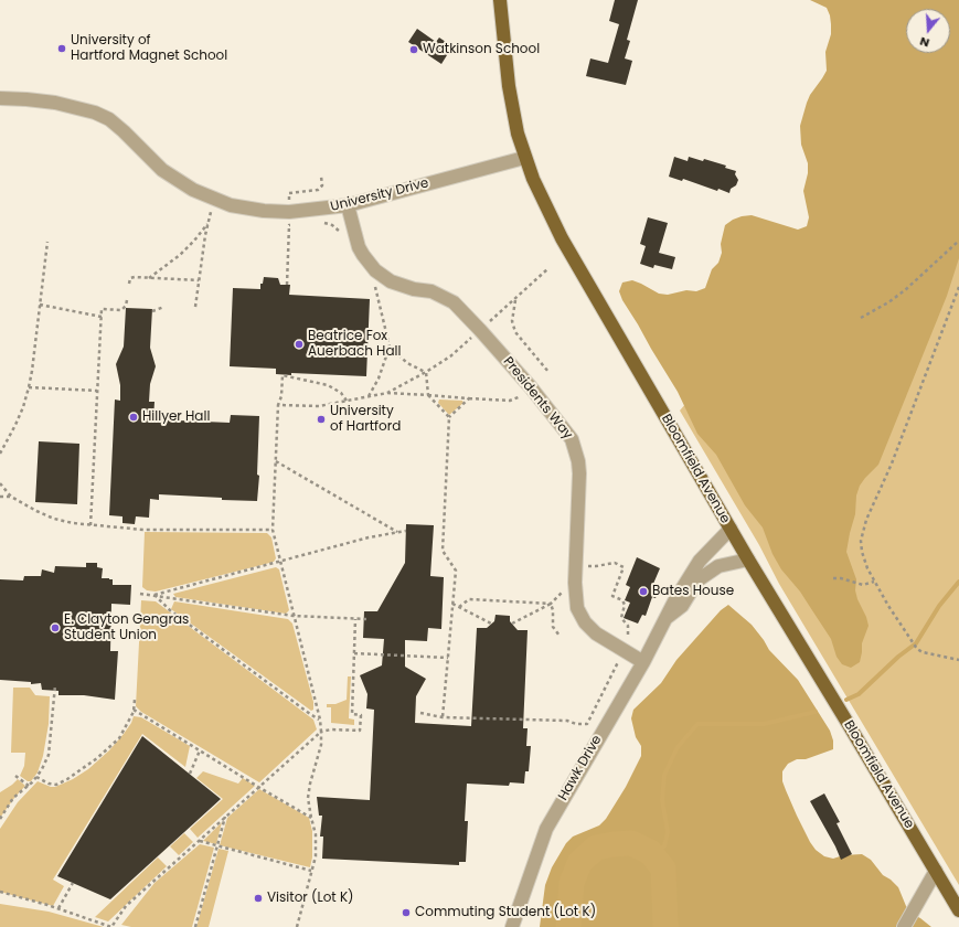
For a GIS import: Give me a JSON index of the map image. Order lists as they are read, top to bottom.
{
  "streets": {
    "main road": ["Bloomfield Avenue"],
    "street": ["University Drive", "Presidents Way", "Hawk Drive"]
  },
  "crossings": [
    ["University Drive", "Presidents Way"],
    ["University Drive", "Bloomfield Avenue"],
    ["Presidents Way", "Hawk Drive"],
    ["Bloomfield Avenue", "Hawk Drive"]
  ],
  "places": [
    "University of Hartford Magnet School",
    "Watkinson School",
    "Beatrice Fox Auerbach Hall",
    "Hillyer Hall",
    "University of Hartford",
    "Bates House",
    "E. Clayton Gengras Student Union",
    "Visitor (Lot K)",
    "Commuting Student (Lot K)"
  ],
  "north": "bottom"
}
